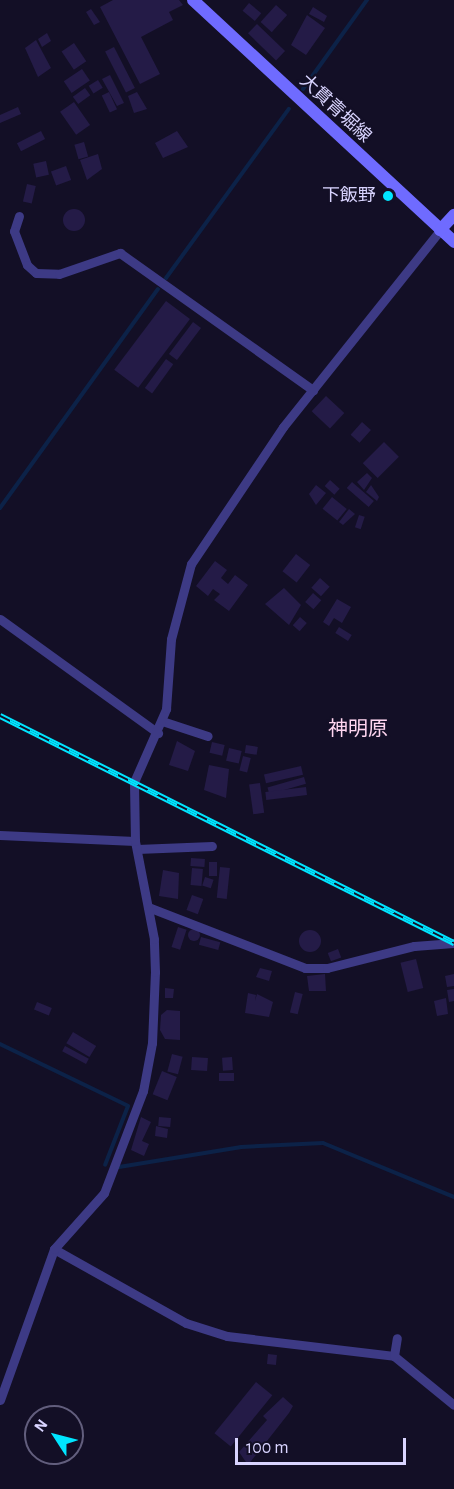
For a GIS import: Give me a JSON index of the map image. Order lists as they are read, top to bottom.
{
  "streets": {
    "main road": ["大貫青堀線"]
  },
  "districts": ["神明原"],
  "places": ["下飯野"],
  "scale_bar": "100 m",
  "north": "top left"
}
